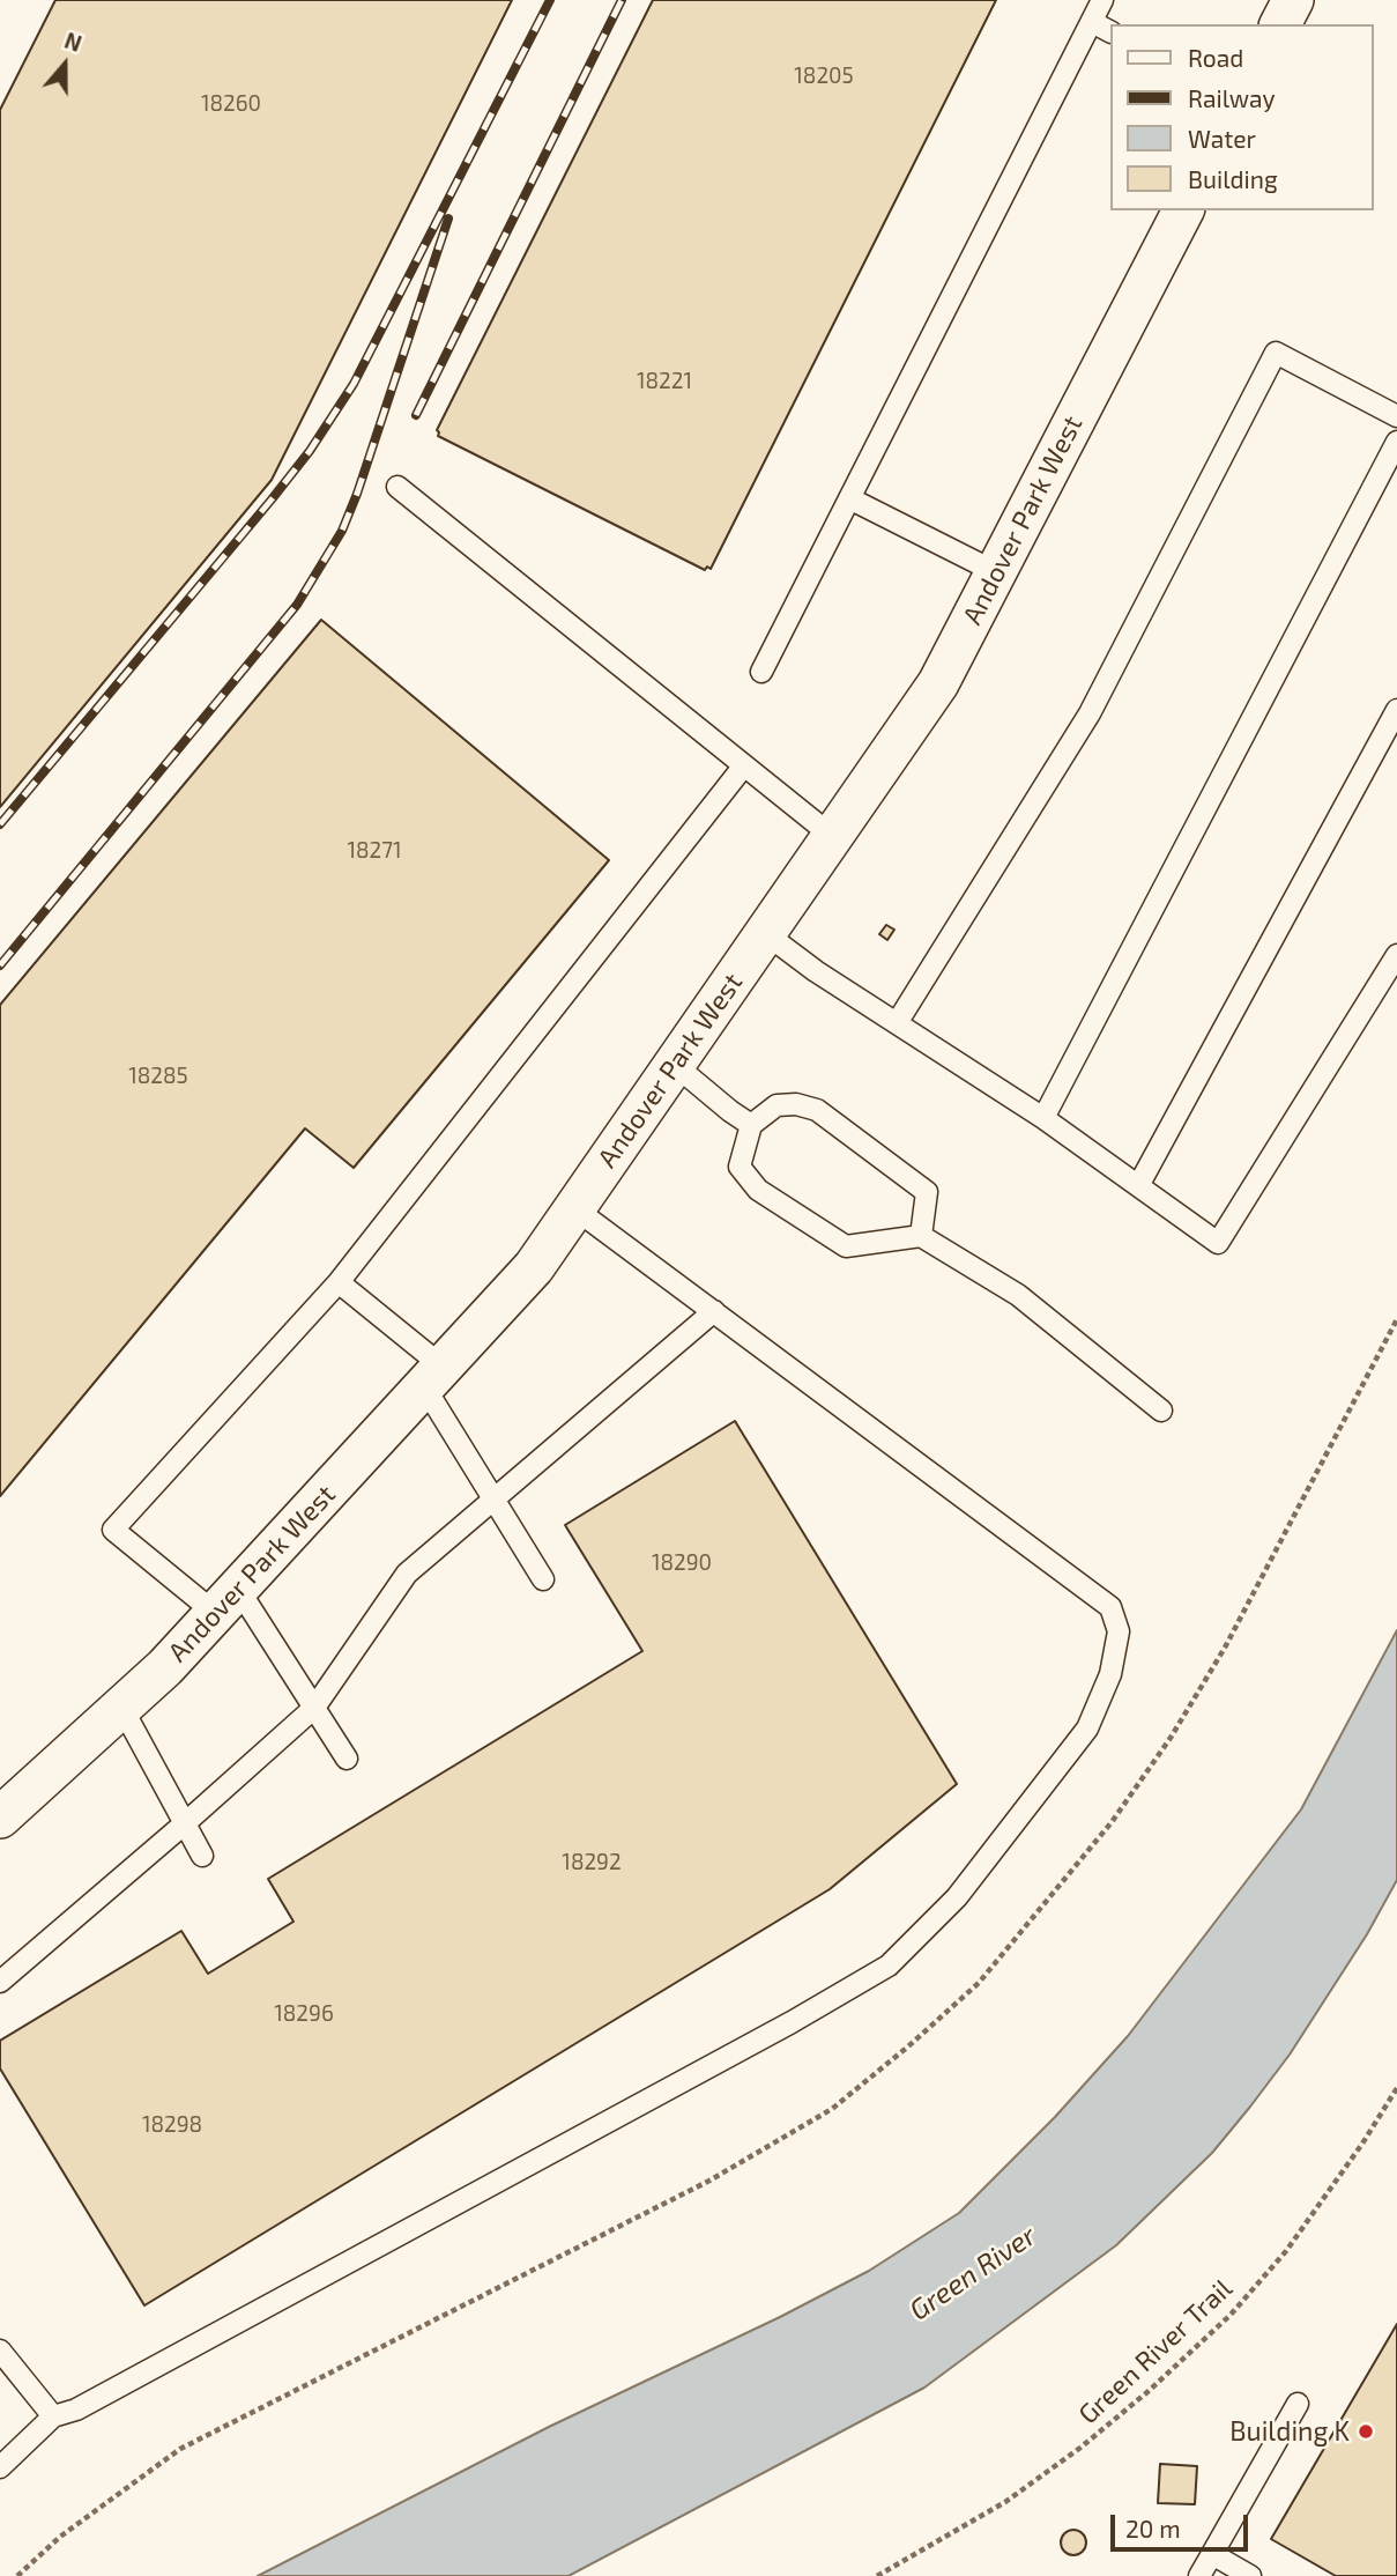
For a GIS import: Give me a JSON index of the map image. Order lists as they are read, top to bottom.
{
  "streets": {
    "street": ["Andover Park West"],
    "path": ["Green River Trail"]
  },
  "water": ["Green River"],
  "places": ["Building K"],
  "house_numbers": [
    "18205",
    "18260",
    "18221",
    "18271",
    "18285",
    "18290",
    "18292",
    "18296",
    "18298"
  ],
  "legend": [
    "Road",
    "Railway",
    "Water",
    "Building"
  ],
  "scale_bar": "20 m",
  "north": "top"
}
